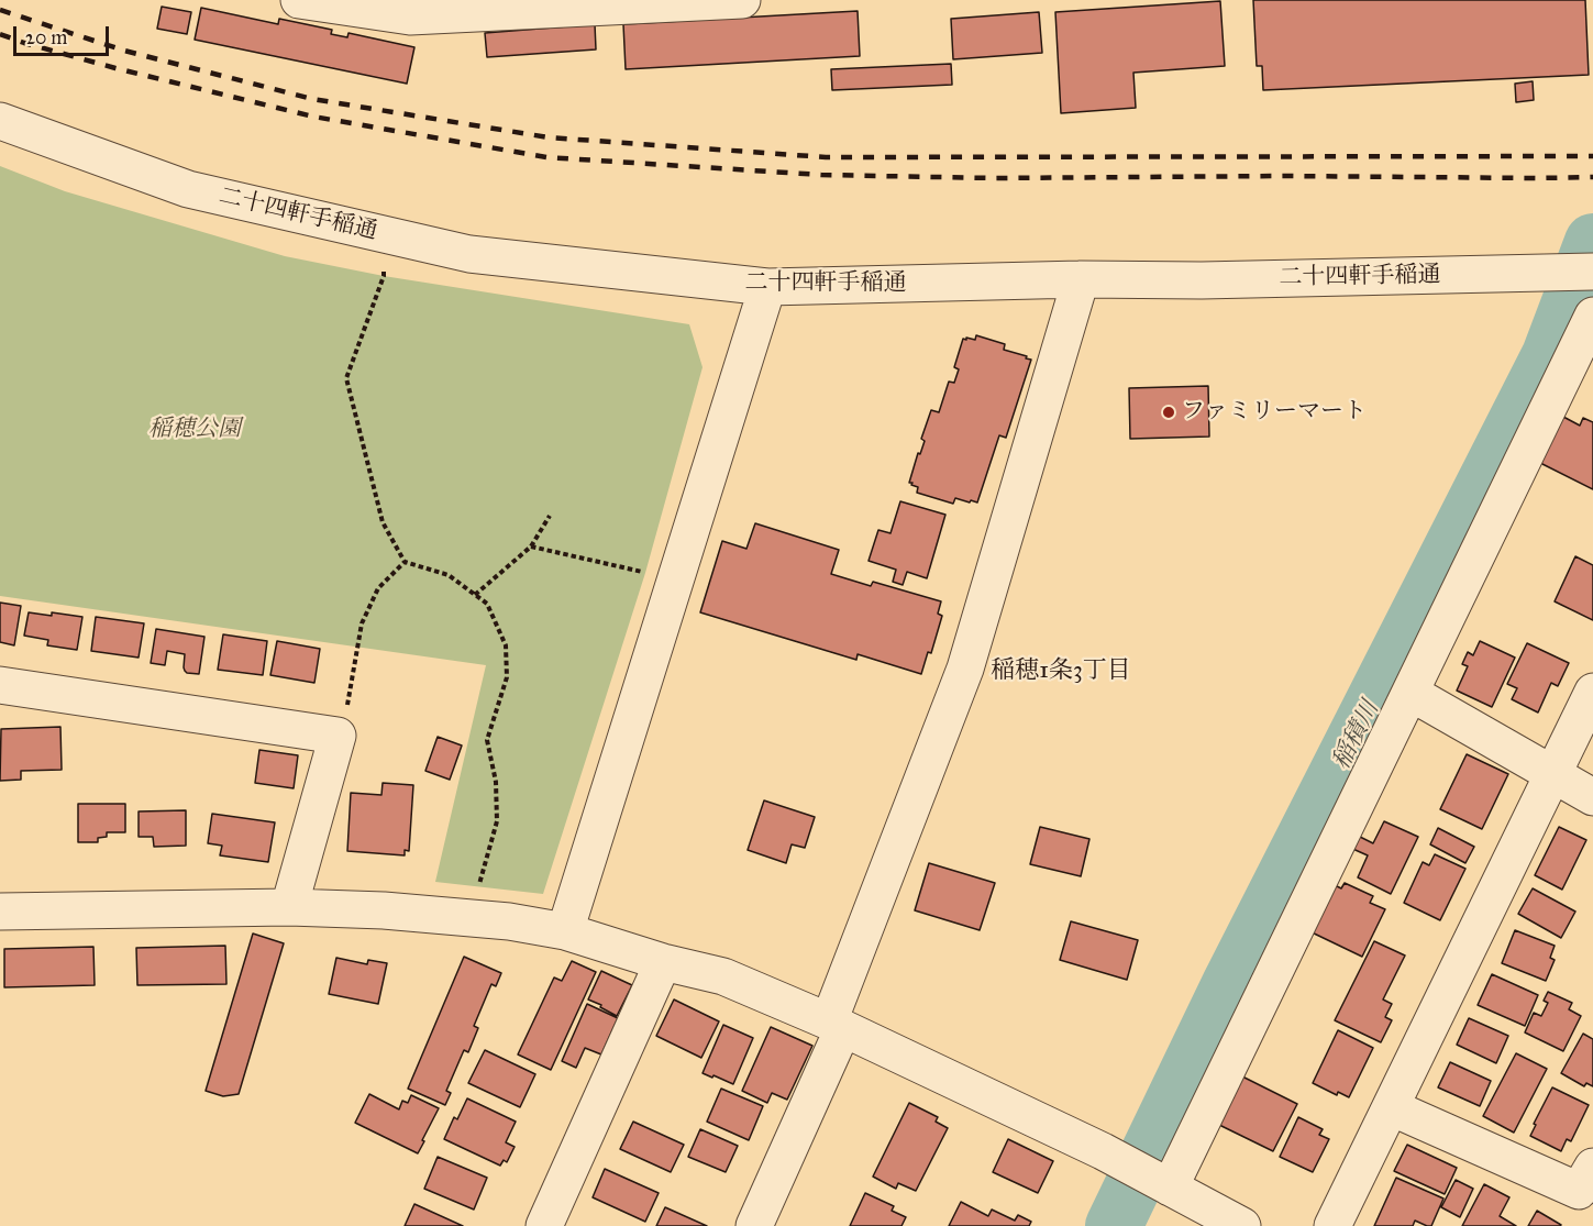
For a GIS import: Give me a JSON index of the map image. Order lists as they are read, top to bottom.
{
  "streets": {
    "street": ["二十四軒手稲通"]
  },
  "districts": ["稲穂1条3丁目"],
  "water": ["稲積川"],
  "parks": ["稲穂公園"],
  "places": ["ファミリーマート"],
  "scale_bar": "20 m"
}
